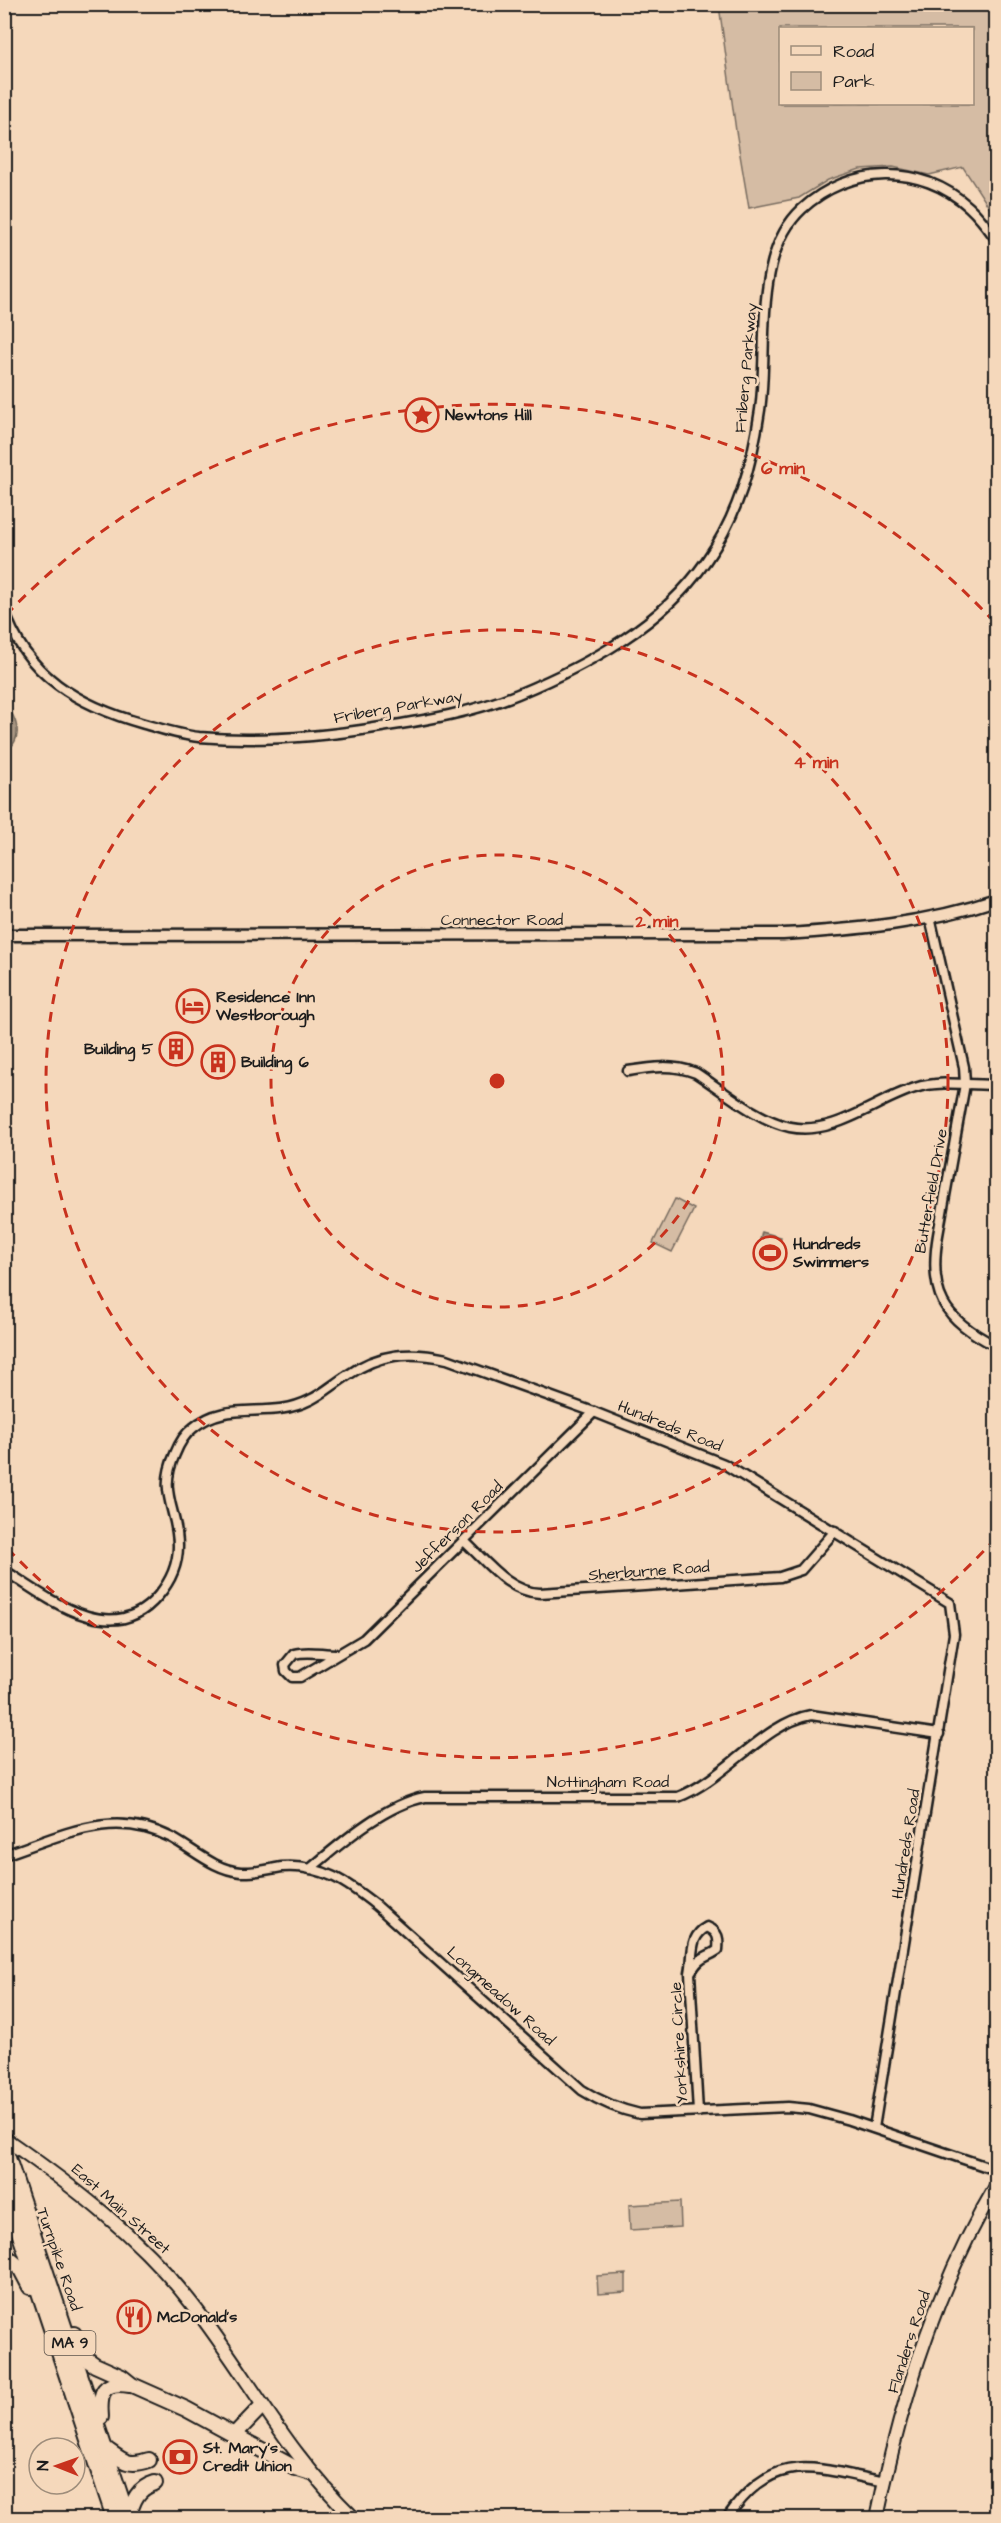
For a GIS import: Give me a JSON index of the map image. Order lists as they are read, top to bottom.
{
  "streets": {
    "highway": ["Turnpike Road", "MA 9"],
    "main road": ["East Main Street", "Flanders Road"],
    "street": [
      "Friberg Parkway",
      "Connector Road",
      "Butterfield Drive",
      "Hundreds Road",
      "Jefferson Road",
      "Sherburne Road",
      "Nottingham Road",
      "Longmeadow Road",
      "Yorkshire Circle"
    ]
  },
  "crossings": [
    ["Connector Road", "Butterfield Drive"],
    ["Hundreds Road", "Jefferson Road"],
    ["Hundreds Road", "Sherburne Road"],
    ["Hundreds Road", "Nottingham Road"],
    ["Hundreds Road", "Longmeadow Road"],
    ["Jefferson Road", "Sherburne Road"],
    ["Nottingham Road", "Longmeadow Road"],
    ["Longmeadow Road", "Yorkshire Circle"]
  ],
  "places": {
    "place": ["Newtons Hill"],
    "hotel": ["Residence Inn Westborough"],
    "building": ["Building 5", "Building 6"],
    "sports": ["Hundreds Swimmers"],
    "restaurant": ["McDonald's"],
    "bank": ["St. Mary's Credit Union"]
  },
  "legend": ["Road", "Park"],
  "north": "left",
  "rings": ["6 min", "4 min", "2 min"]
}
